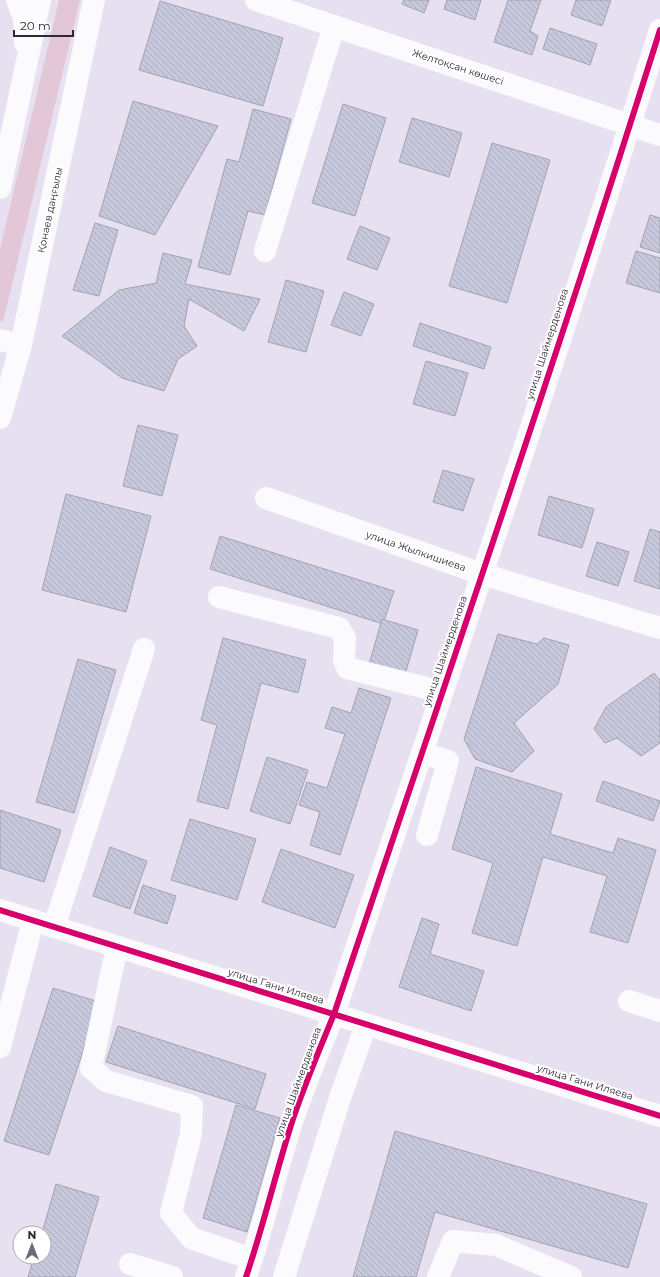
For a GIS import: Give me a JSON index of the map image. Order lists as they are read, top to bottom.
{
  "streets": {
    "street": [
      "Желтоқсан көшесі",
      "Қонаев даңғылы",
      "улица Шаймерденова",
      "улица Жылкишиева",
      "улица Гани Иляева"
    ]
  },
  "crossings": [
    ["Желтоқсан көшесі", "улица Шаймерденова"],
    ["улица Шаймерденова", "улица Жылкишиева"],
    ["улица Шаймерденова", "улица Гани Иляева"]
  ],
  "scale_bar": "20 m",
  "north": "top"
}
